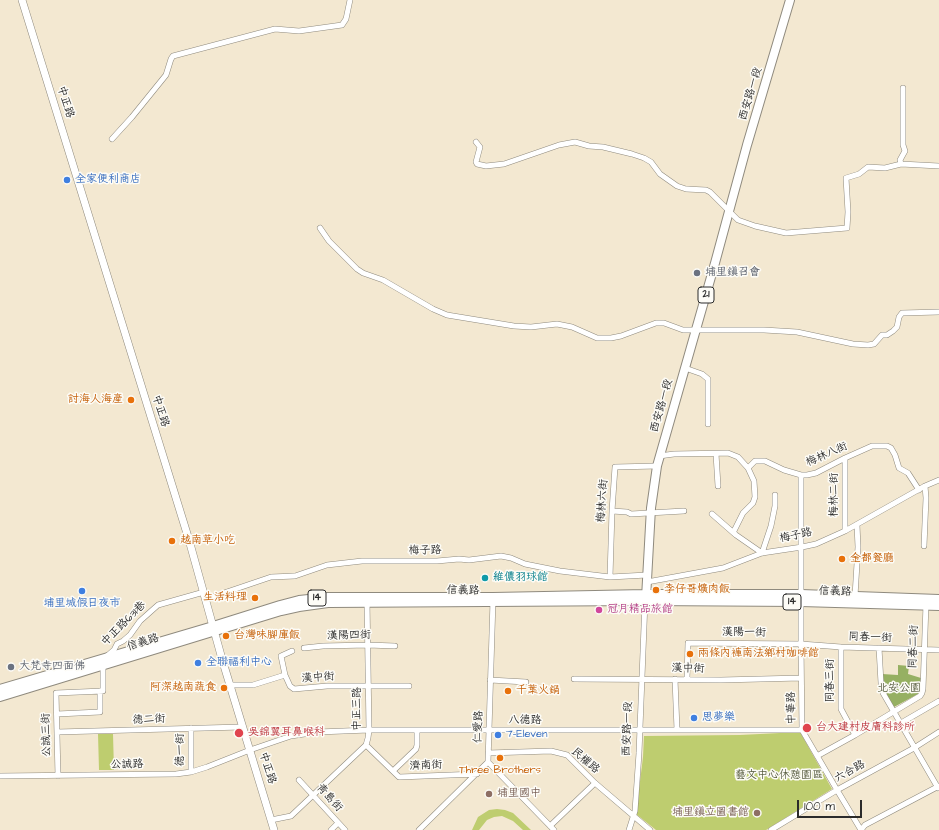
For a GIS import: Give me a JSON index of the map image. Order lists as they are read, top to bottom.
{
  "streets": {
    "main road": [
      "西安路一段",
      "21",
      "信義路",
      "14"
    ],
    "street": [
      "中正路",
      "梅林八街",
      "梅林二街",
      "梅林六街",
      "梅子路",
      "中正路631巷",
      "漢陽一街",
      "漢陽四街",
      "同春一街",
      "同春二街",
      "漢中街",
      "同春三街",
      "中華路",
      "中正三路",
      "德二街",
      "八德路",
      "仁愛路",
      "公誠三街",
      "德一街",
      "民權路",
      "公誠路",
      "濟南街",
      "六合路",
      "青島街"
    ]
  },
  "crossings": [
    ["西安路一段", "梅林六街"],
    ["西安路一段", "梅子路"],
    ["西安路一段", "信義路"],
    ["西安路一段", "漢中街"],
    ["西安路一段", "八德路"],
    ["西安路一段", "民權路"],
    ["中正路", "梅子路"],
    ["中正路", "信義路"],
    ["中正路", "中正路631巷"],
    ["中正路", "中正三路"],
    ["中正路", "德二街"],
    ["中正路", "八德路"],
    ["中正路", "公誠路"],
    ["梅林八街", "梅林二街"],
    ["梅林八街", "梅子路"],
    ["梅林八街", "中華路"],
    ["梅林二街", "梅子路"],
    ["梅林六街", "梅子路"],
    ["梅子路", "中正路631巷"],
    ["梅子路", "中華路"],
    ["信義路", "中正路631巷"],
    ["信義路", "同春二街"],
    ["信義路", "中華路"],
    ["信義路", "中正三路"],
    ["信義路", "仁愛路"],
    ["漢陽一街", "同春一街"],
    ["漢陽一街", "漢中街"],
    ["漢陽一街", "中華路"],
    ["漢陽四街", "中正三路"],
    ["同春一街", "同春二街"],
    ["同春一街", "同春三街"],
    ["同春一街", "中華路"],
    ["同春二街", "同春三街"],
    ["同春二街", "中華路"],
    ["漢中街", "中華路"],
    ["漢中街", "中正三路"],
    ["中華路", "八德路"],
    ["中華路", "六合路"],
    ["中正三路", "八德路"],
    ["中正三路", "濟南街"],
    ["中正三路", "青島街"],
    ["德二街", "公誠三街"],
    ["德二街", "德一街"],
    ["八德路", "仁愛路"],
    ["八德路", "公誠路"],
    ["仁愛路", "民權路"],
    ["公誠三街", "公誠路"],
    ["德一街", "公誠路"]
  ],
  "parks": ["北安公園", "藝文中心休憩園區"],
  "places": [
    "全家便利商店",
    "埔里鎮召會",
    "討海人海產",
    "越南草小吃",
    "金都餐廳",
    "維儂羽球館",
    "李仔哥爌肉飯",
    "埔里城假日夜市",
    "生活料理",
    "冠月精品旅館",
    "台灣味腳庫飯",
    "兩條內褲南法鄉村咖啡館",
    "全聯福利中心",
    "大梵寺四面佛",
    "阿深越南蔬食",
    "千葉火鍋",
    "思夢樂",
    "台大建村皮膚科診所",
    "吳錦翼耳鼻喉科",
    "7-Eleven",
    "Three Brothers",
    "埔里國中",
    "埔里鎮立圖書館"
  ],
  "scale_bar": "100 m"
}
